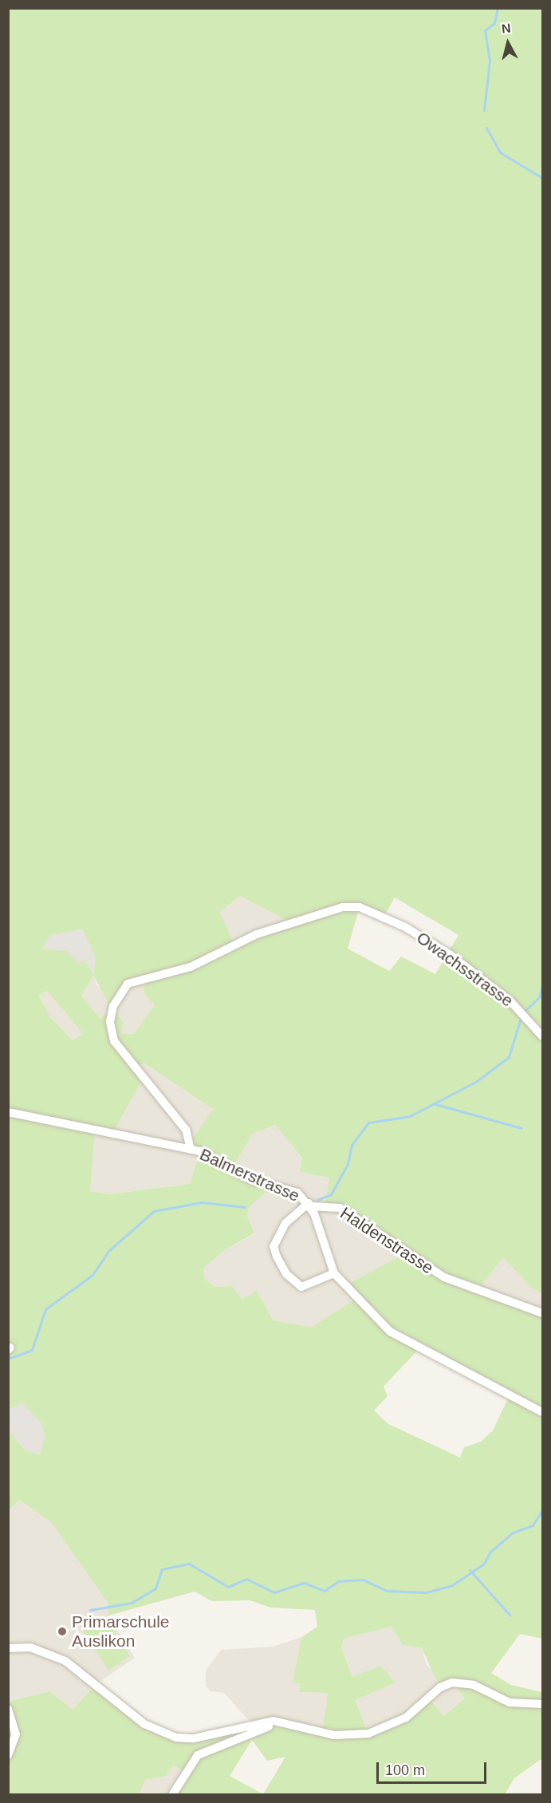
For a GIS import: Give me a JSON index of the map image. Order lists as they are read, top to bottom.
{
  "streets": {
    "street": ["Owachsstrasse", "Balmerstrasse", "Haldenstrasse"]
  },
  "crossings": [
    ["Owachsstrasse", "Balmerstrasse"],
    ["Balmerstrasse", "Haldenstrasse"]
  ],
  "places": ["Primarschule Auslikon"],
  "scale_bar": "100 m",
  "north": "top"
}
